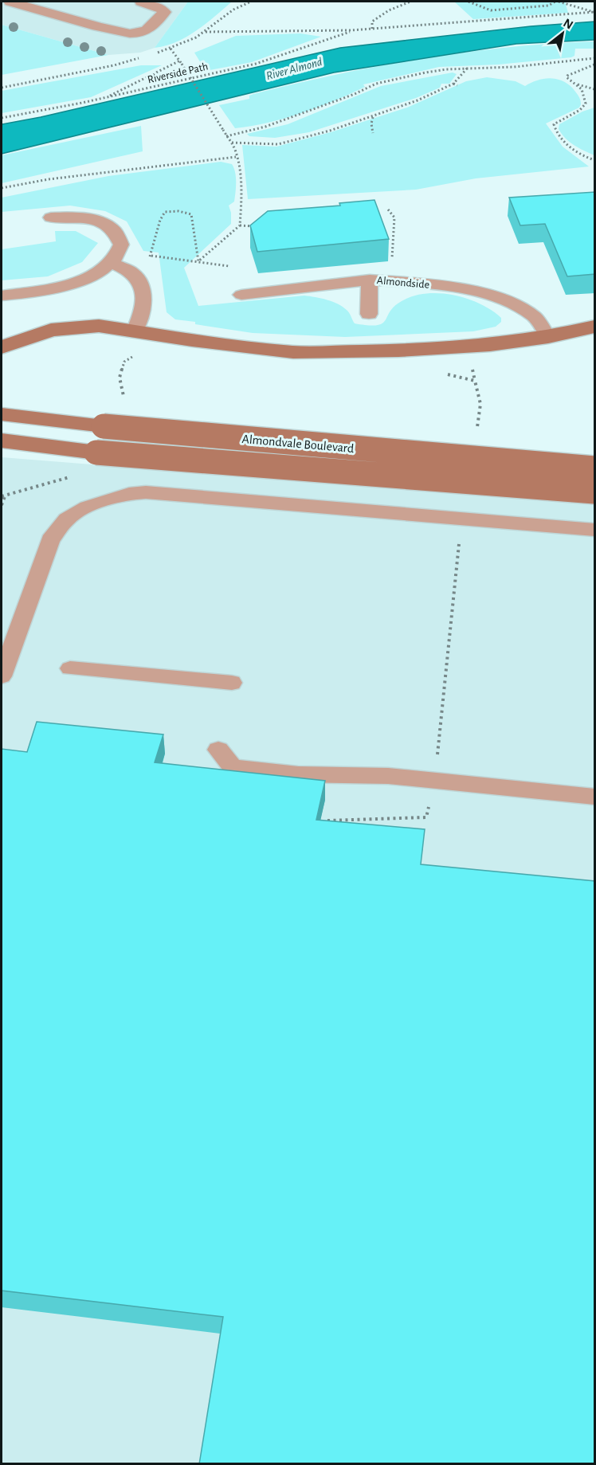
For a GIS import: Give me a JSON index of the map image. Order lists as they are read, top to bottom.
{
  "streets": {
    "street": ["Almondvale Boulevard"],
    "lane": ["Almondside"],
    "path": ["Riverside Path"]
  },
  "water": ["River Almond"],
  "north": "top right"
}
